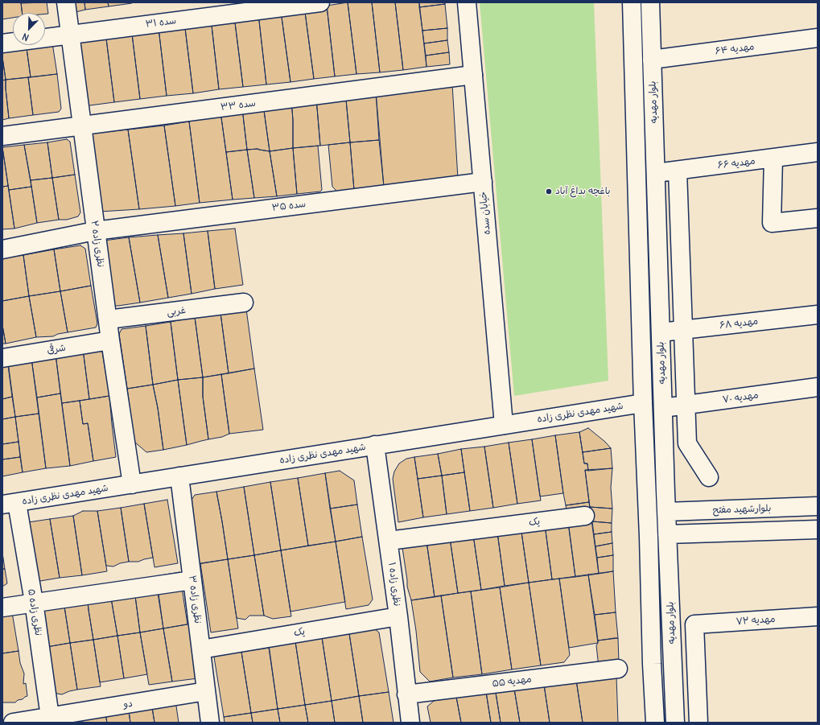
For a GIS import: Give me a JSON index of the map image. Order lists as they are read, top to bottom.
{
  "streets": {
    "street": [
      "سده ۳۱",
      "مهدیه ۶۴",
      "بلوار مهدیه",
      "سده ۳۳",
      "مهدیه ۶۶",
      "سده ۳۵",
      "خیابان سده",
      "نظری زاده ۲",
      "غربی",
      "مهدیه ۶۸",
      "شرقی",
      "مهدیه ۷۰",
      "شهید مهدی نظری زاده",
      "بلوارشهید مفتح",
      "یک",
      "نظری زاده ۱",
      "نظری زاده ۳",
      "نظری زاده ۵",
      "مهدیه ۷۲",
      "مهدیه ۵۵",
      "دو"
    ]
  },
  "crossings": [
    ["سده ۳۱", "نظری زاده ۲"],
    ["مهدیه ۶۴", "بلوار مهدیه"],
    ["بلوار مهدیه", "مهدیه ۶۶"],
    ["بلوار مهدیه", "مهدیه ۶۸"],
    ["بلوار مهدیه", "مهدیه ۷۰"],
    ["بلوار مهدیه", "شهید مهدی نظری زاده"],
    ["بلوار مهدیه", "بلوارشهید مفتح"],
    ["سده ۳۳", "خیابان سده"],
    ["سده ۳۳", "نظری زاده ۲"],
    ["سده ۳۵", "خیابان سده"],
    ["سده ۳۵", "نظری زاده ۲"],
    ["خیابان سده", "شهید مهدی نظری زاده"],
    ["نظری زاده ۲", "غربی"],
    ["نظری زاده ۲", "شرقی"],
    ["نظری زاده ۲", "شهید مهدی نظری زاده"],
    ["شهید مهدی نظری زاده", "نظری زاده ۱"],
    ["شهید مهدی نظری زاده", "نظری زاده ۳"],
    ["شهید مهدی نظری زاده", "نظری زاده ۵"],
    ["یک", "نظری زاده ۱"],
    ["یک", "نظری زاده ۳"],
    ["نظری زاده ۱", "مهدیه ۵۵"],
    ["نظری زاده ۳", "دو"],
    ["نظری زاده ۵", "دو"]
  ],
  "places": ["باغچه بداغ آباد"],
  "north": "bottom left"
}
